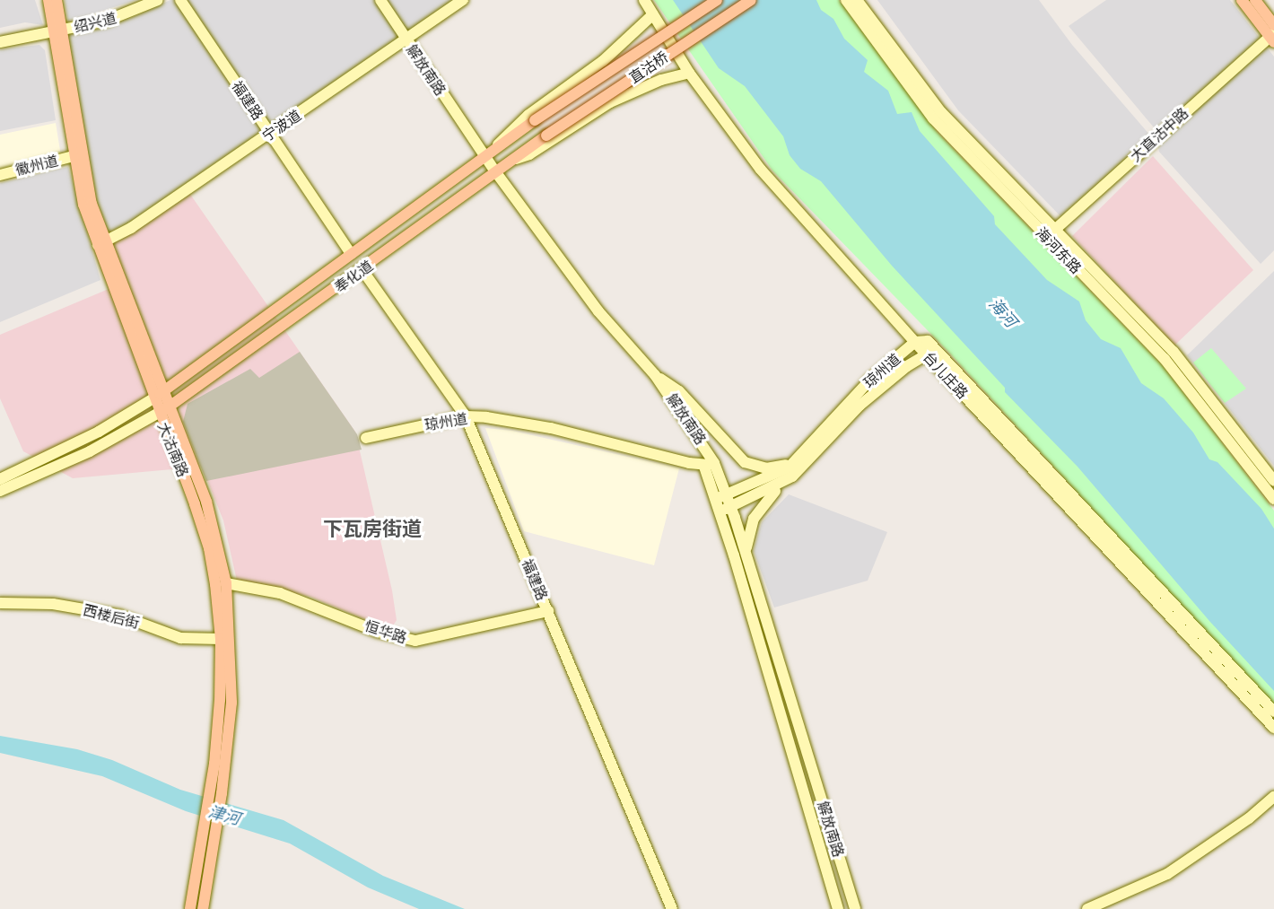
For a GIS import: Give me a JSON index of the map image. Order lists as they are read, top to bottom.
{
  "streets": {
    "main road": ["直沽桥", "奉化道", "大沽南路"],
    "street": [
      "绍兴道",
      "解放南路",
      "福建路",
      "宁波道",
      "大直沽中路",
      "徽州道",
      "海河东路",
      "琼州道",
      "台儿庄路",
      "西楼后街",
      "恒华路"
    ]
  },
  "crossings": [
    ["绍兴道", "大沽南路"],
    ["直沽桥", "奉化道"],
    ["解放南路", "宁波道"],
    ["解放南路", "奉化道"],
    ["解放南路", "琼州道"],
    ["福建路", "宁波道"],
    ["福建路", "奉化道"],
    ["福建路", "琼州道"],
    ["福建路", "恒华路"],
    ["宁波道", "大沽南路"],
    ["大直沽中路", "海河东路"],
    ["徽州道", "大沽南路"],
    ["奉化道", "大沽南路"],
    ["琼州道", "台儿庄路"],
    ["大沽南路", "西楼后街"],
    ["大沽南路", "恒华路"]
  ],
  "districts": ["下瓦房街道"],
  "water": ["海河", "津河"]
}
